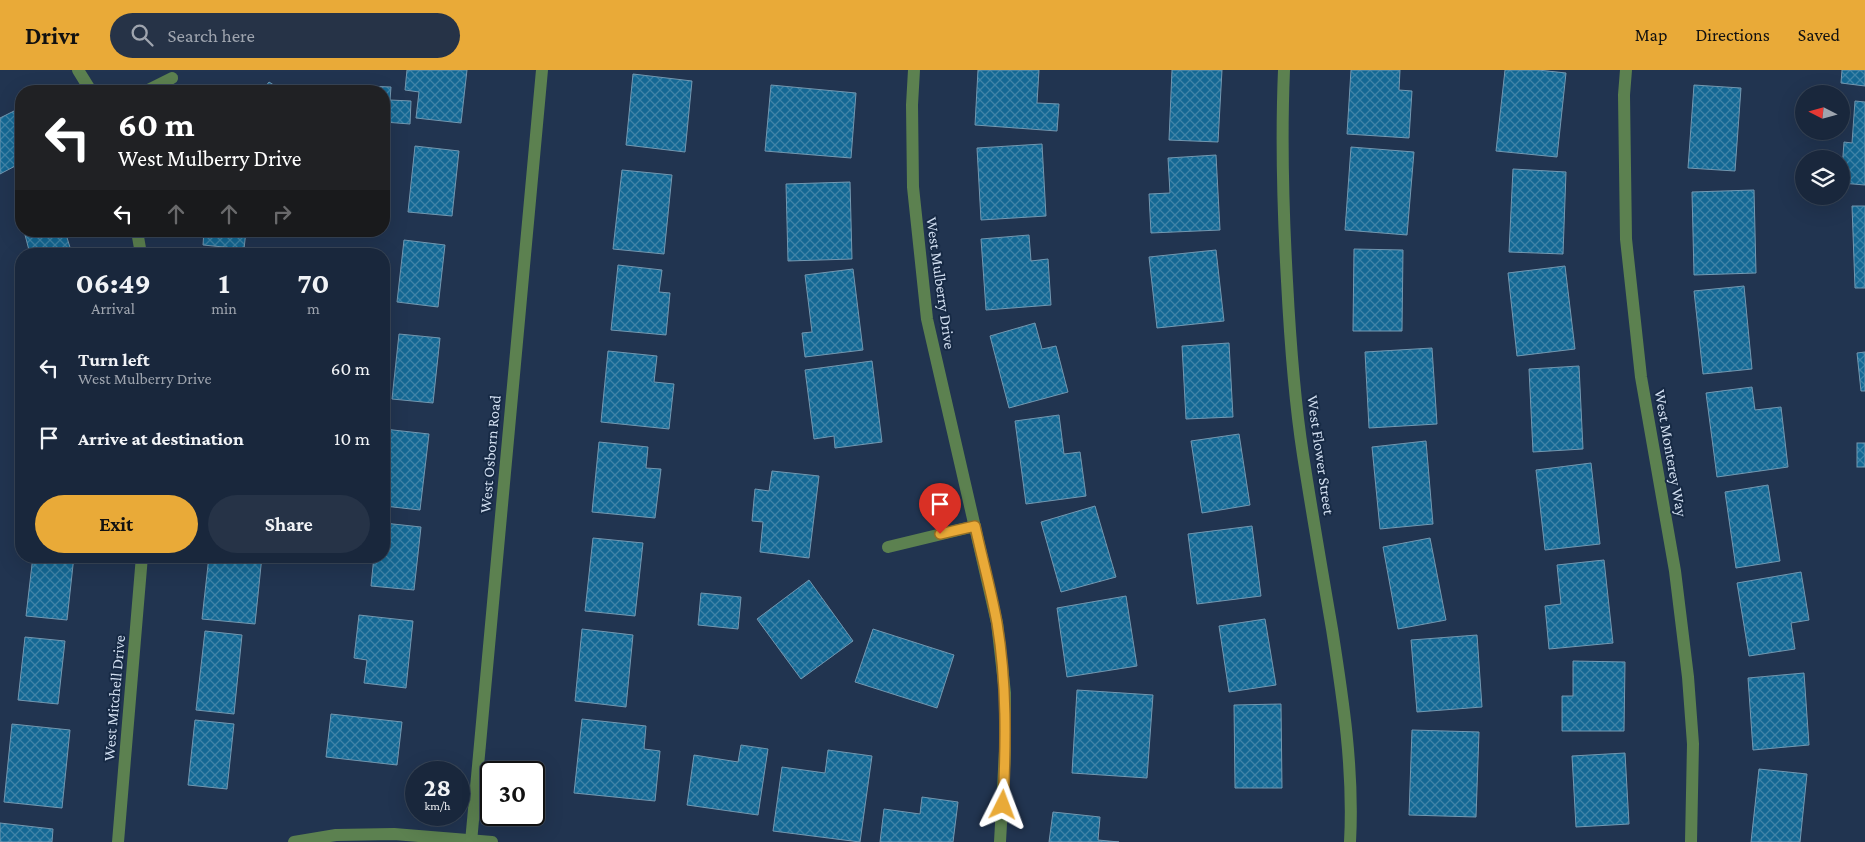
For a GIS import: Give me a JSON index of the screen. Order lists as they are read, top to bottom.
{
  "streets": {
    "street": [
      "West Mulberry Drive",
      "West Monterey Way",
      "West Osborn Road",
      "West Flower Street",
      "West Mitchell Drive"
    ]
  },
  "north": "left",
  "page": {
    "header": "Drivr",
    "search": "Search here",
    "nav": ["Map", "Directions", "Saved"],
    "turn": ["60 m", "West Mulberry Drive"],
    "eta": [
      "06:49",
      "Arrival",
      "1",
      "min",
      "70",
      "m"
    ],
    "list": [
      {
        "name": "Turn left",
        "note": "West Mulberry Drive",
        "value": "60 m"
      },
      {
        "name": "Arrive at destination",
        "value": "10 m"
      }
    ],
    "buttons": ["Exit", "Share"],
    "speed": "28 km/h",
    "limit": "30"
  }
}
